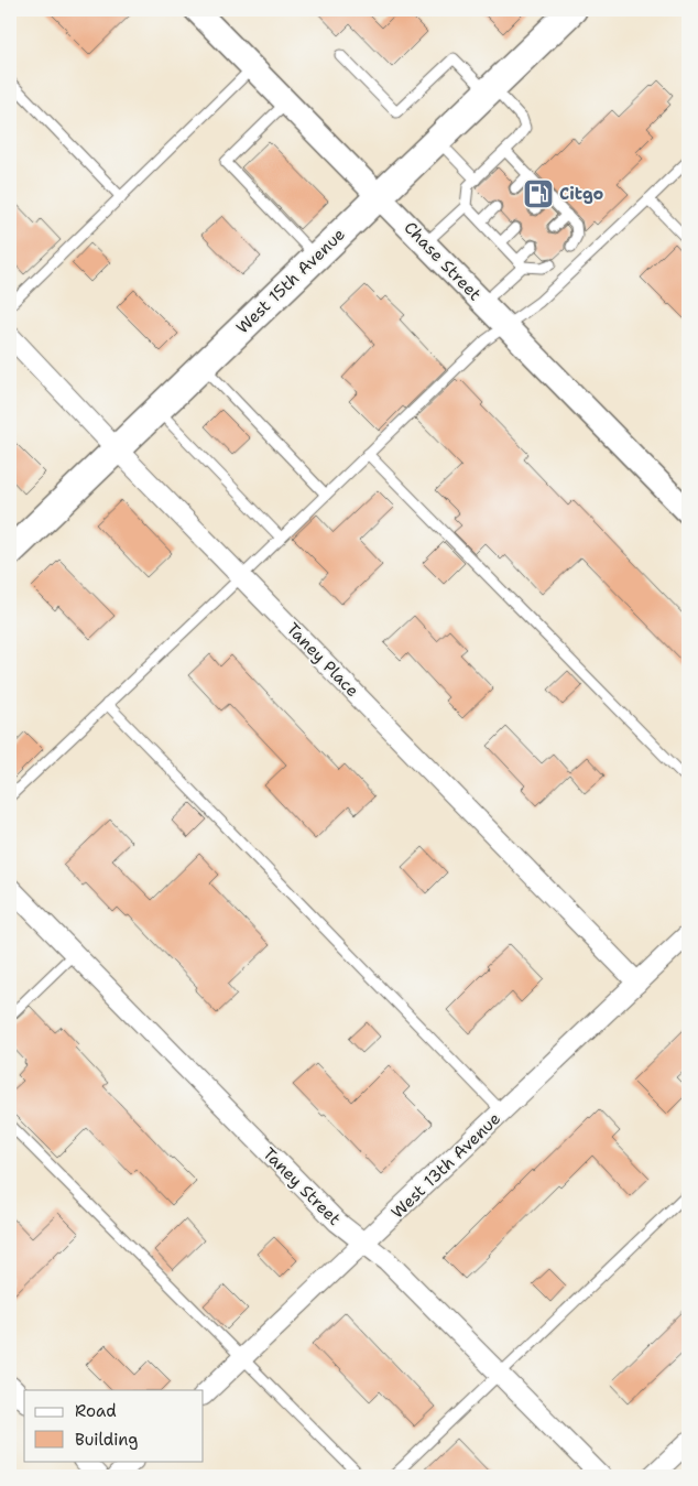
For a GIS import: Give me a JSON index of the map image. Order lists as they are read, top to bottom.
{
  "streets": {
    "main road": ["West 15th Avenue"],
    "street": [
      "Chase Street",
      "Taney Place",
      "West 13th Avenue",
      "Taney Street"
    ]
  },
  "crossings": [
    ["Chase Street", "West 15th Avenue"],
    ["West 15th Avenue", "Taney Place"],
    ["Taney Place", "West 13th Avenue"],
    ["West 13th Avenue", "Taney Street"]
  ],
  "places": {
    "fuel station": ["Citgo"]
  },
  "legend": ["Road", "Building"]
}
